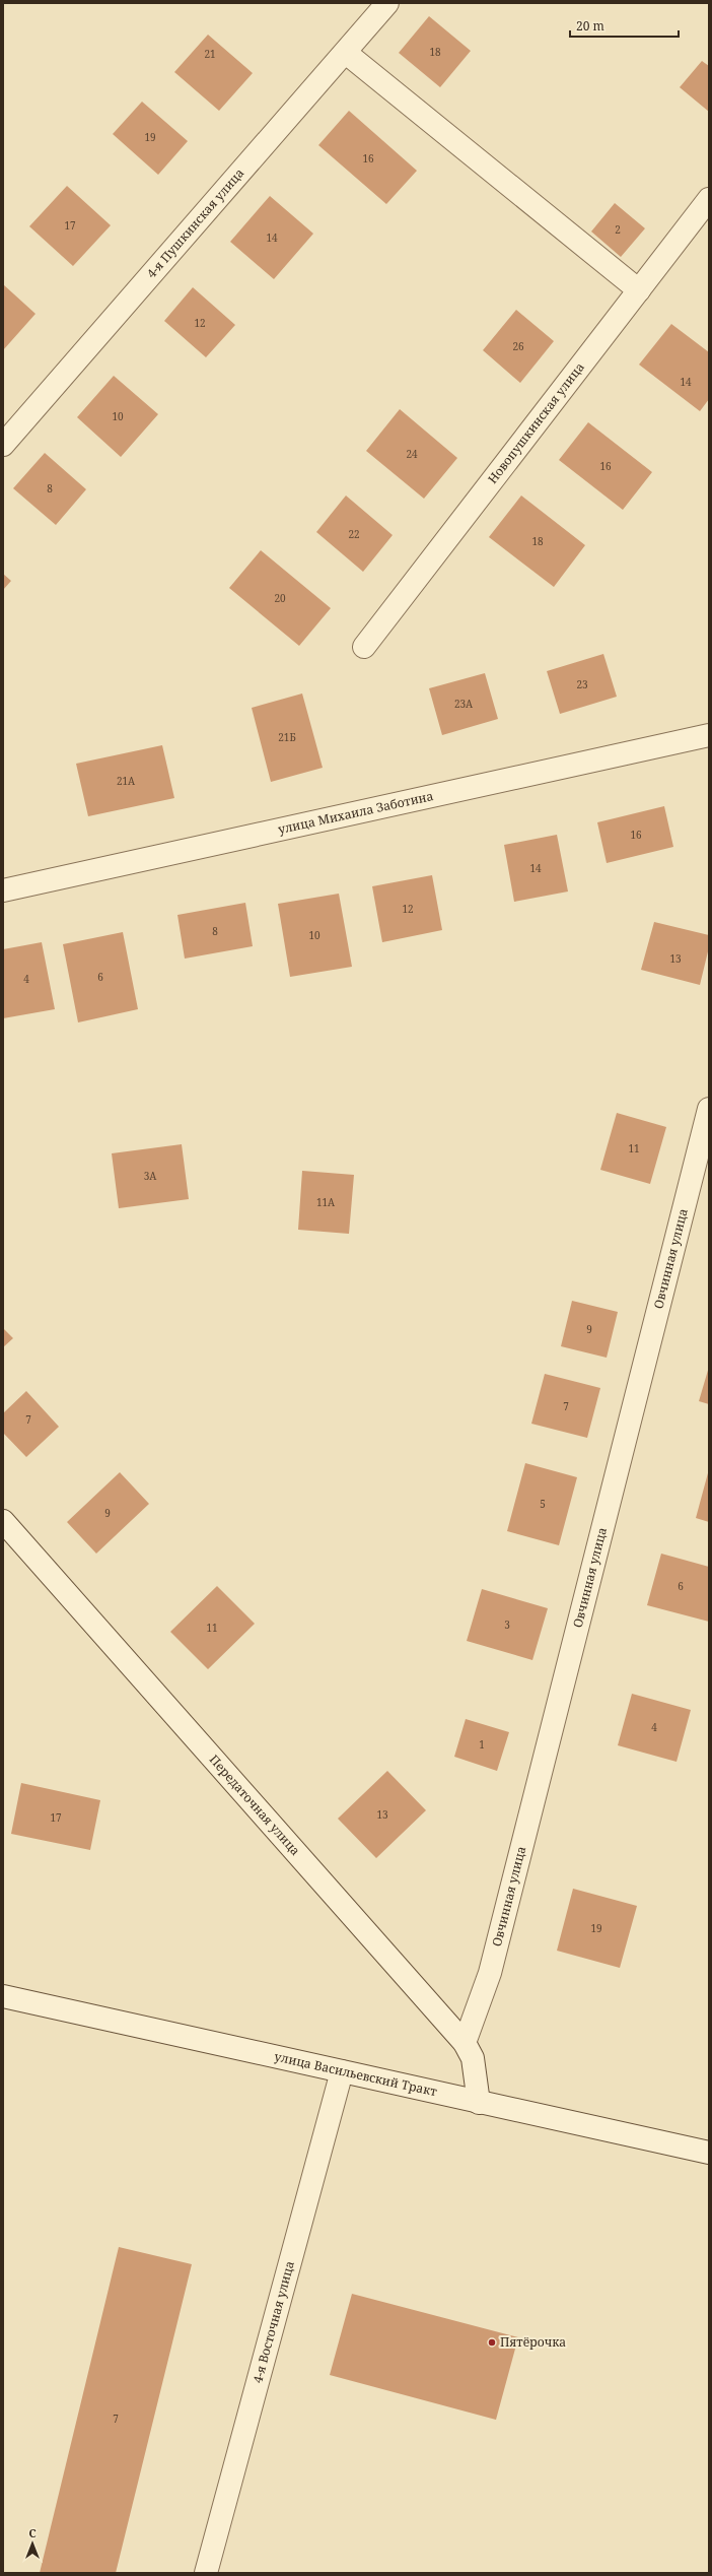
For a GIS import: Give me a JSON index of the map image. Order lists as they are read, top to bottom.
{
  "streets": {
    "street": [
      "4-я Пушкинская улица",
      "Новопушкинская улица",
      "улица Михаила Заботина",
      "Овчинная улица",
      "Передаточная улица",
      "улица Васильевский Тракт",
      "4-я Восточная улица"
    ]
  },
  "crossings": [
    ["Овчинная улица", "Передаточная улица"],
    ["Передаточная улица", "улица Васильевский Тракт"],
    ["улица Васильевский Тракт", "4-я Восточная улица"]
  ],
  "places": ["Пятёрочка"],
  "house_numbers": [
    "18",
    "21",
    "19",
    "16",
    "17",
    "2",
    "14",
    "12",
    "26",
    "14",
    "10",
    "24",
    "16",
    "8",
    "22",
    "18",
    "20",
    "23",
    "23А",
    "21Б",
    "21А",
    "16",
    "14",
    "12",
    "8",
    "10",
    "13",
    "6",
    "4",
    "11",
    "3А",
    "11А",
    "9",
    "7",
    "7",
    "5",
    "9",
    "6",
    "3",
    "11",
    "4",
    "1",
    "13",
    "17",
    "19",
    "7"
  ],
  "scale_bar": "20 m",
  "north": "top"
}
